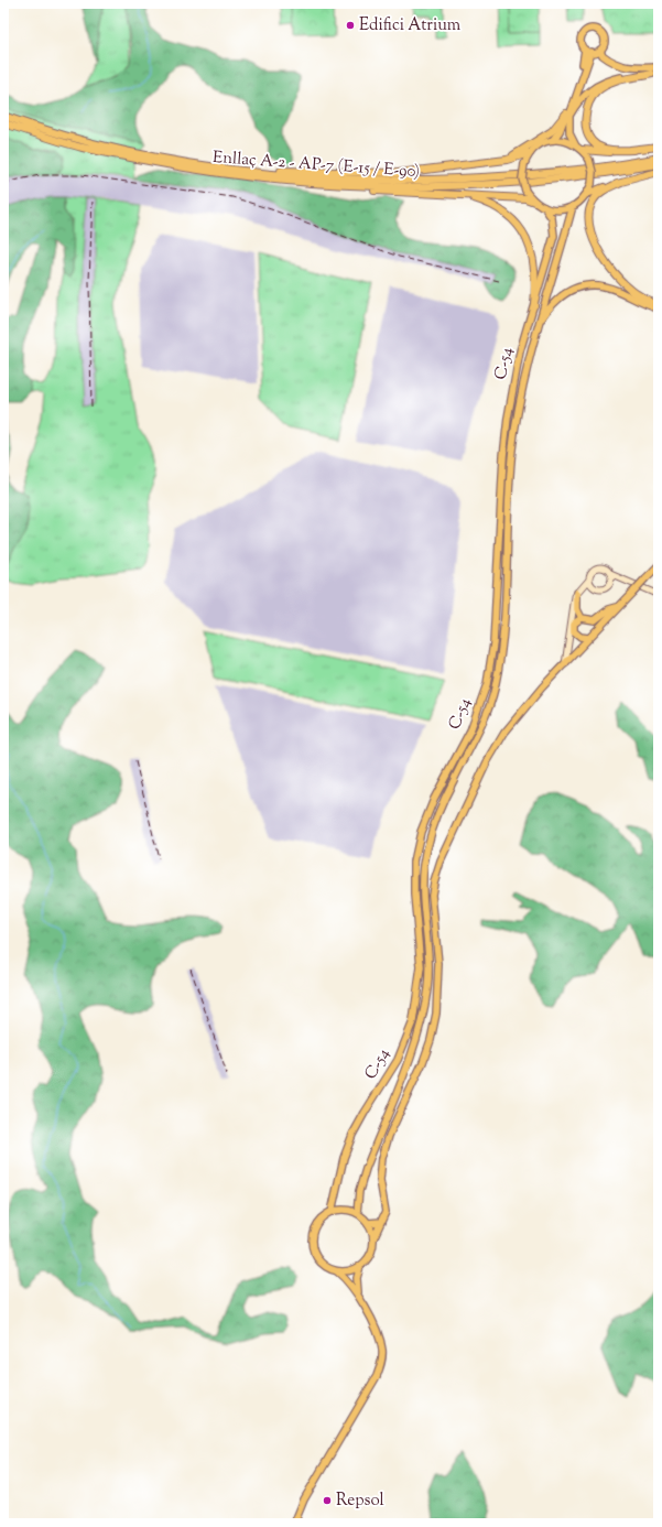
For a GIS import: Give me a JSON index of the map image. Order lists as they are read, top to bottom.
{
  "streets": {
    "highway": ["Enllaç A-2 - AP-7 (E-15 / E-90)"],
    "main road": ["C-54"]
  },
  "places": ["Edifici Atrium", "Repsol"]
}
